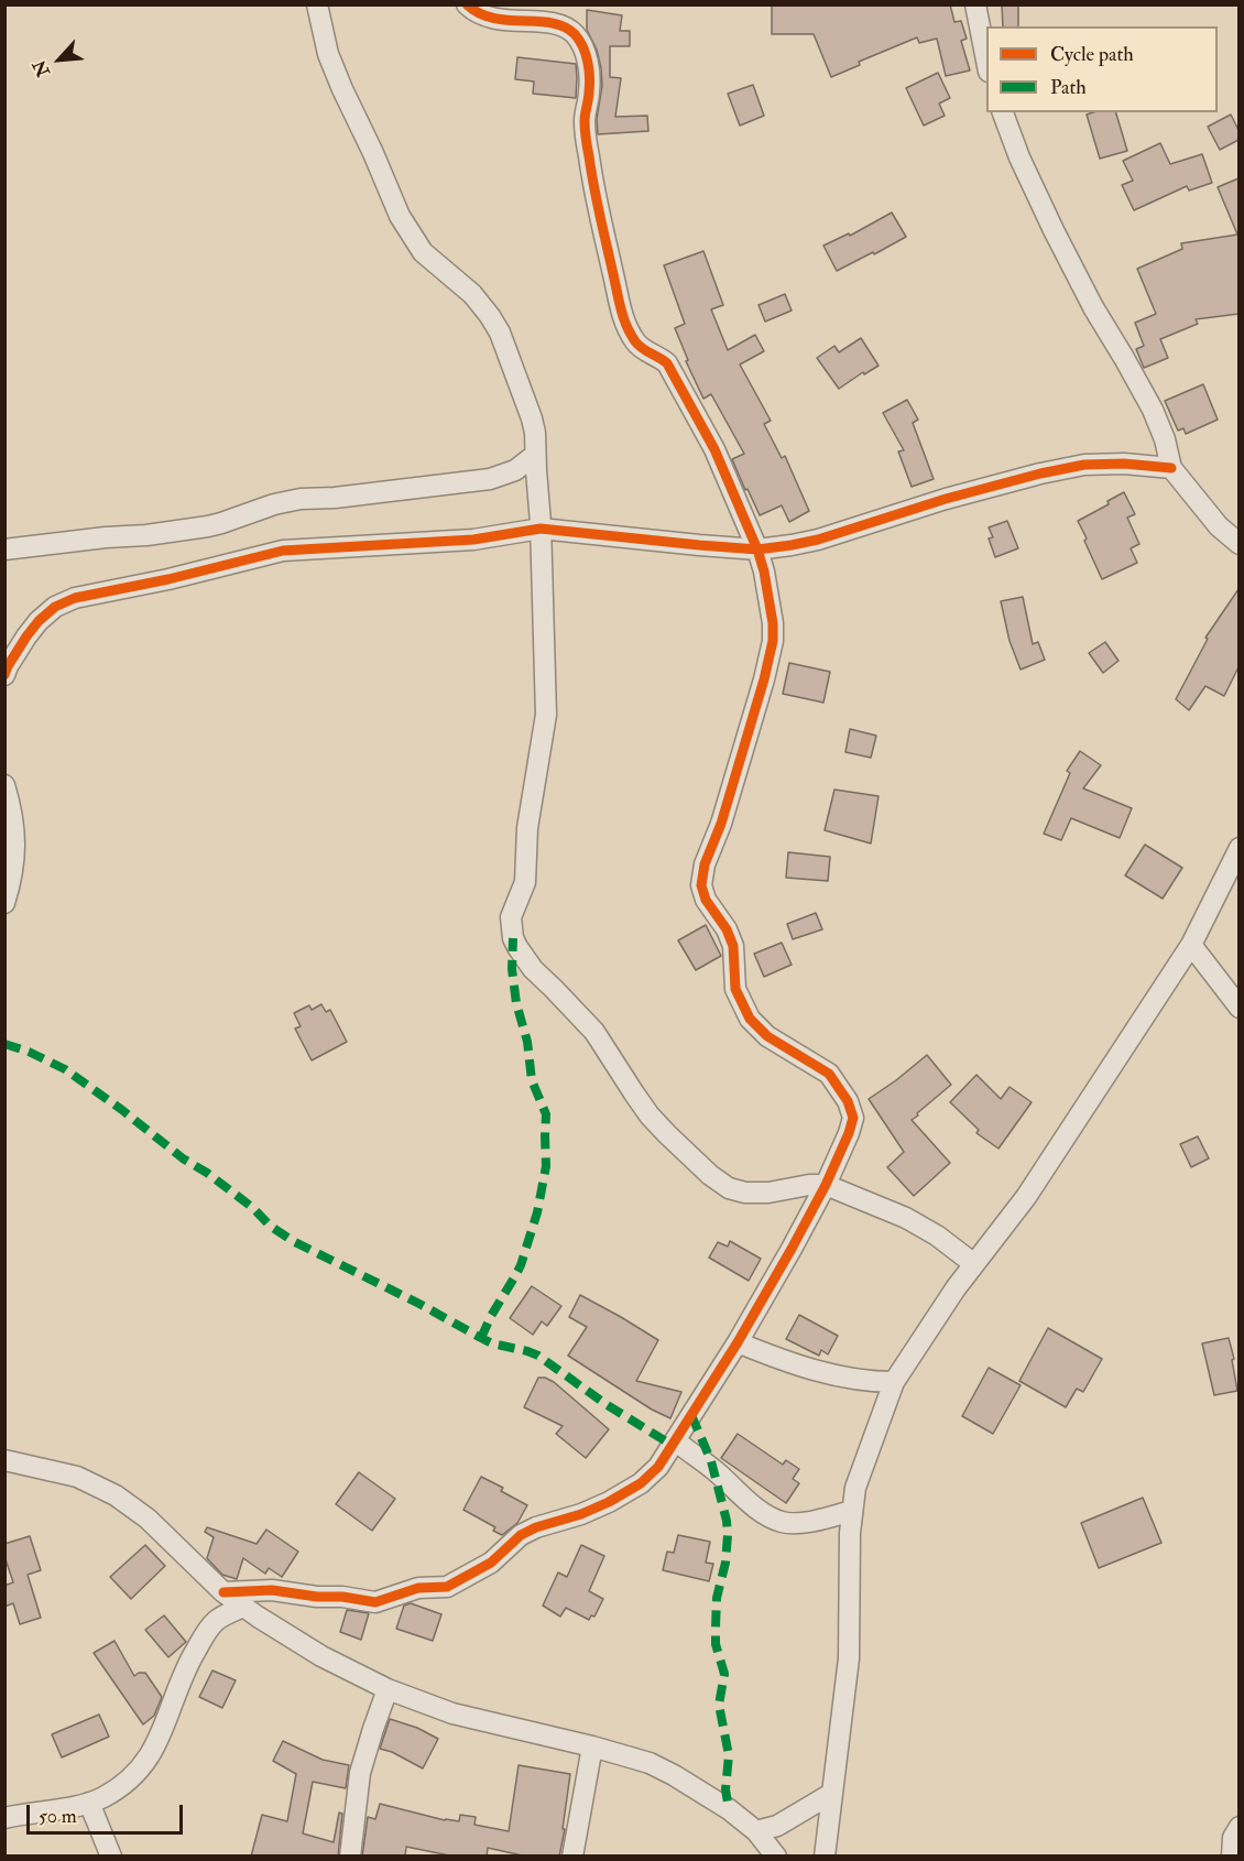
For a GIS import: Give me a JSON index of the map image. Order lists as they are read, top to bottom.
{
  "legend": ["Cycle path", "Path"],
  "scale_bar": "50 m",
  "north": "bottom left"
}
